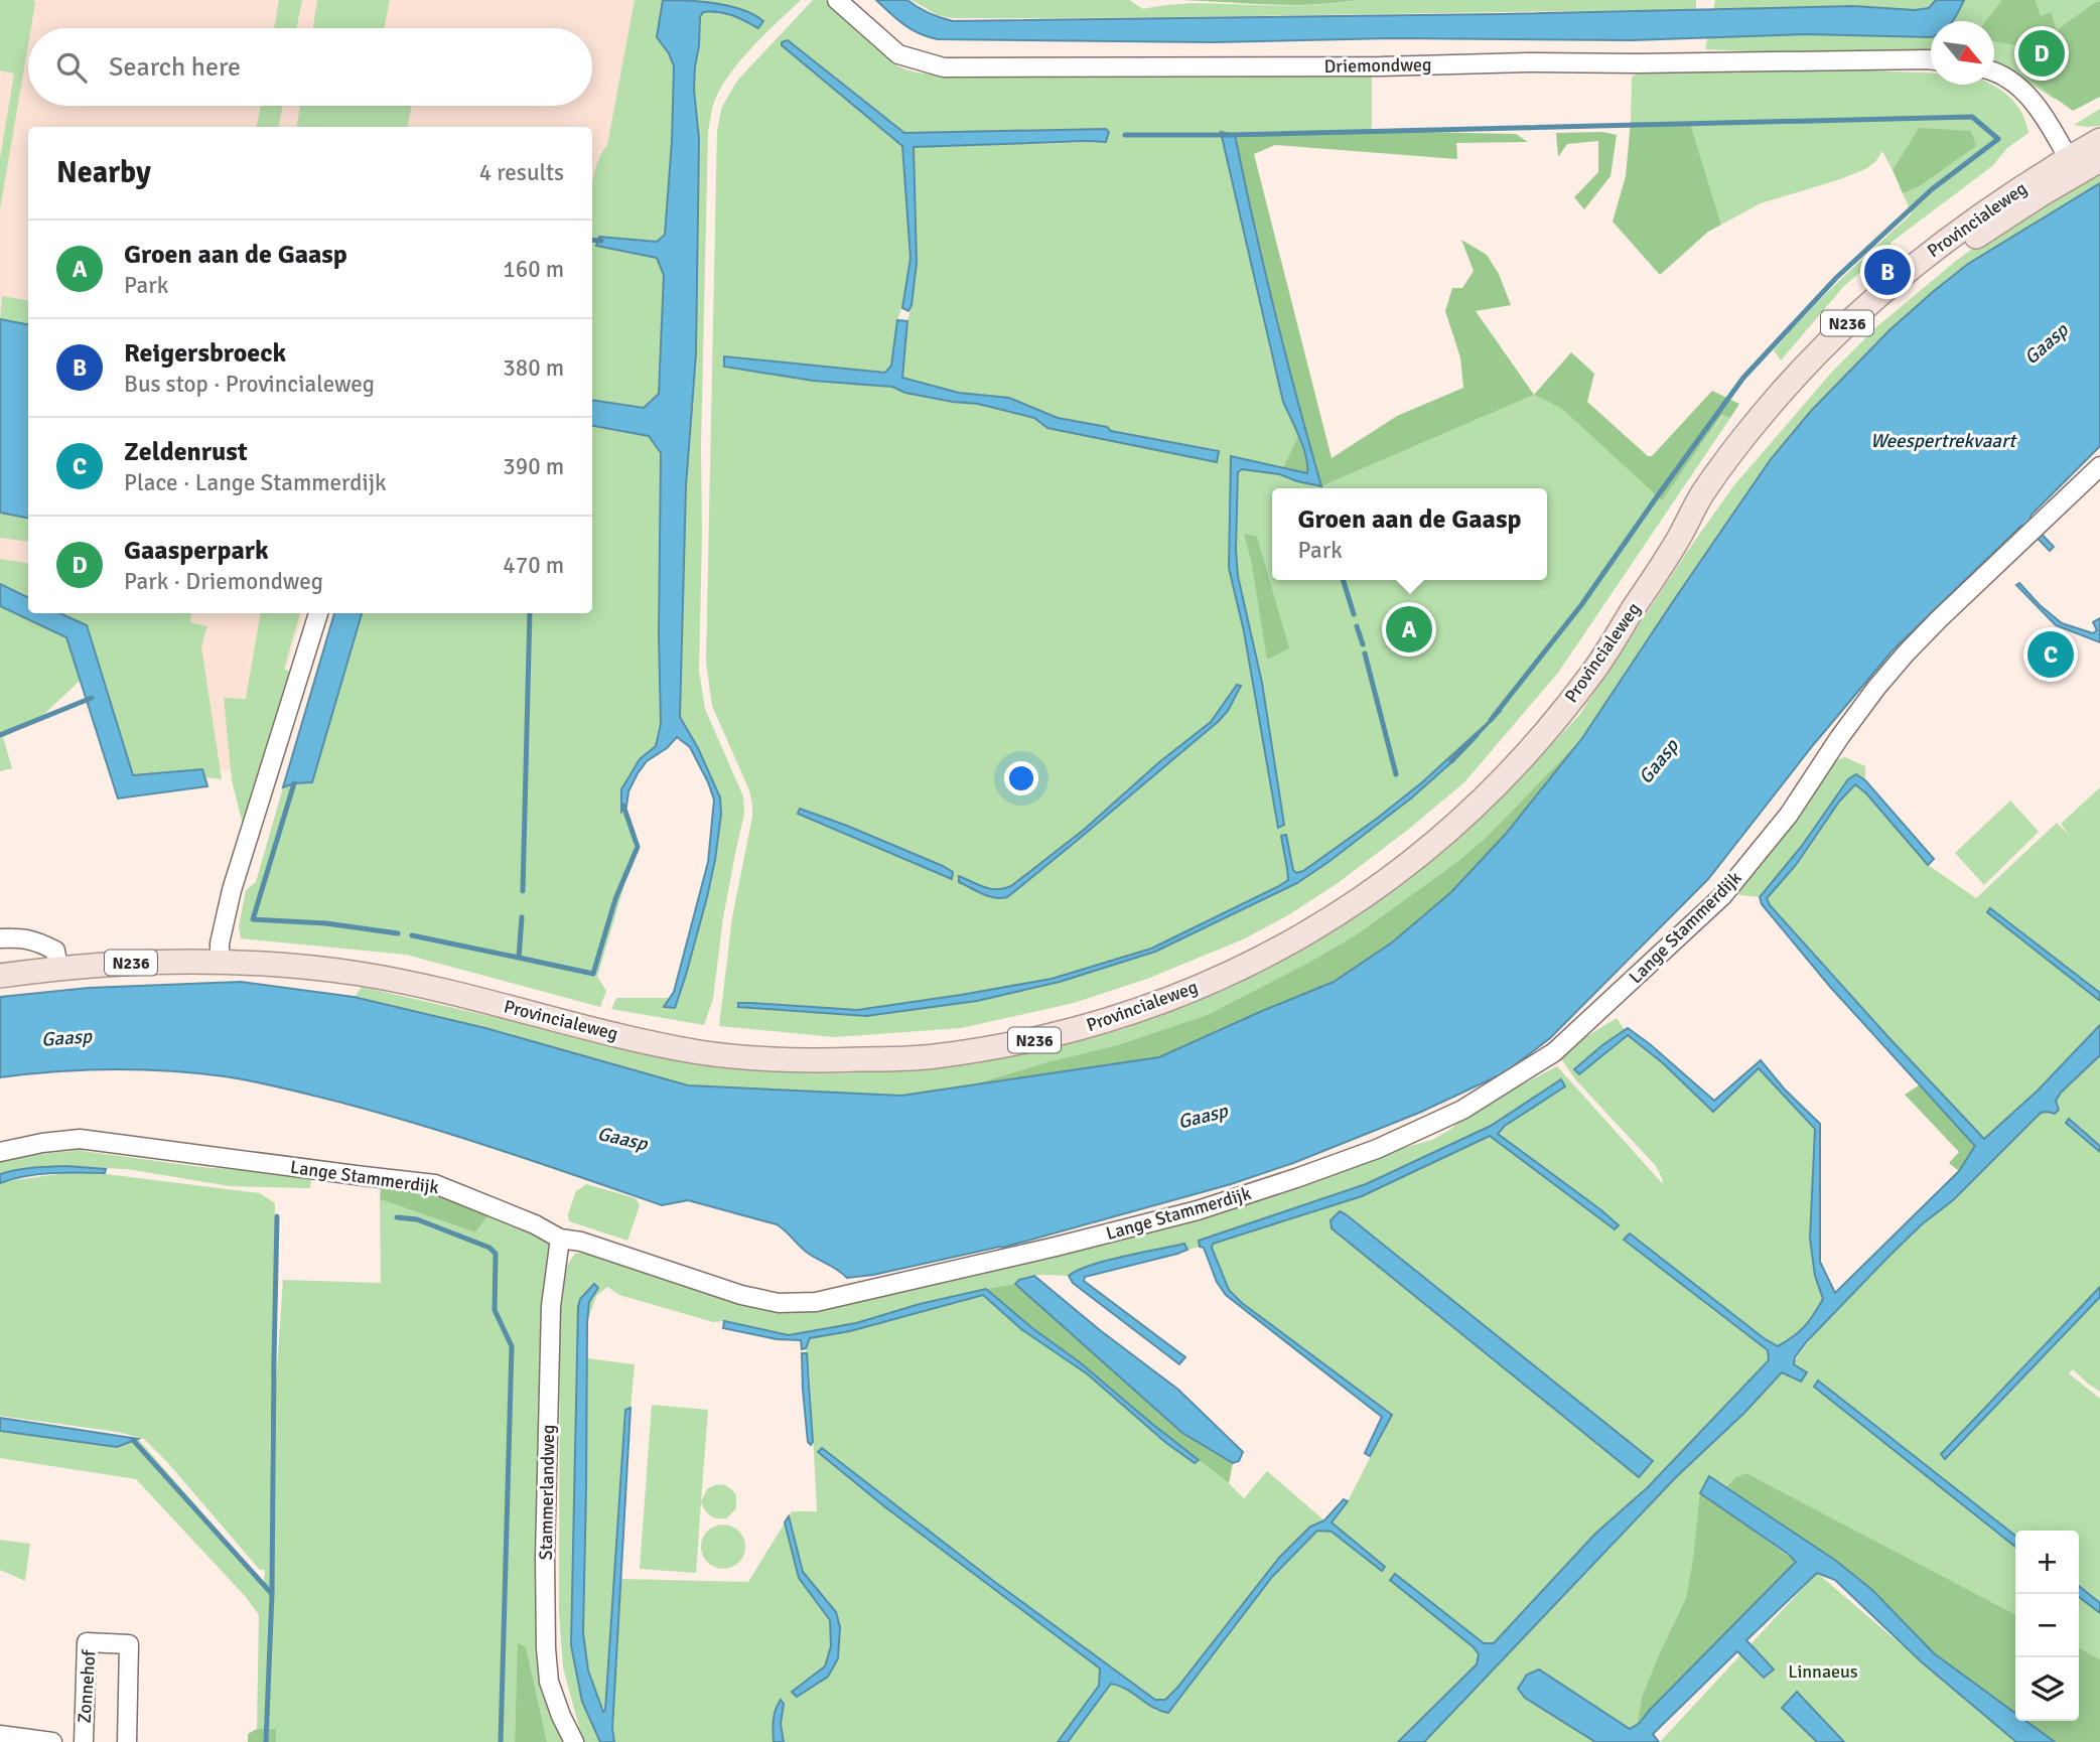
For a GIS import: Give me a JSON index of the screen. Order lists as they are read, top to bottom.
{
  "streets": {
    "main road": ["Provincialeweg", "N236"],
    "street": [
      "Driemondweg",
      "Lange Stammerdijk",
      "Stammerlandweg",
      "Zonnehof"
    ]
  },
  "crossings": [
    ["Lange Stammerdijk", "Stammerlandweg"]
  ],
  "water": ["Gaasp", "Weespertrekvaart"],
  "parks": ["Linnaeus"],
  "north": "bottom right",
  "page": {
    "pins": [
      "D",
      "B",
      "A",
      "C"
    ],
    "search": "Search here",
    "heading": ["Nearby", "4 results"],
    "list": [
      {
        "mark": "A",
        "name": "Groen aan de Gaasp",
        "note": "Park",
        "value": "160 m"
      },
      {
        "mark": "B",
        "name": "Reigersbroeck",
        "note": "Bus stop · Provincialeweg",
        "value": "380 m"
      },
      {
        "mark": "C",
        "name": "Zeldenrust",
        "note": "Place · Lange Stammerdijk",
        "value": "390 m"
      },
      {
        "mark": "D",
        "name": "Gaasperpark",
        "note": "Park · Driemondweg",
        "value": "470 m"
      }
    ],
    "popup": ["Groen aan de Gaasp", "Park"],
    "map_buttons": ["+", "−"]
  }
}
